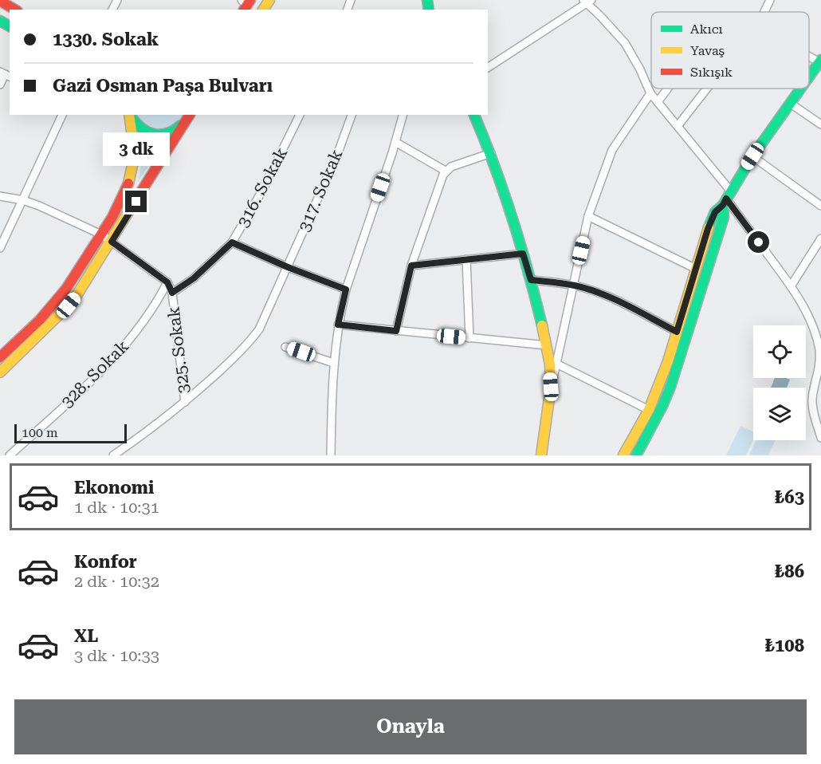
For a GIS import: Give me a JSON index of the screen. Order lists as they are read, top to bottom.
{
  "streets": {
    "street": [
      "316. Sokak",
      "317. Sokak",
      "325. Sokak",
      "328. Sokak"
    ]
  },
  "crossings": [
    ["316. Sokak", "325. Sokak"],
    ["317. Sokak", "325. Sokak"],
    ["325. Sokak", "328. Sokak"]
  ],
  "legend": ["Akıcı", "Yavaş", "Sıkışık"],
  "scale_bar": "100 m",
  "page": {
    "banner": ["1330. Sokak", "Gazi Osman Paşa Bulvarı"],
    "bubble": "3 dk",
    "scale": "100 m",
    "list": [
      {
        "name": "Ekonomi",
        "note": "1 dk · 10:31",
        "value": "₺63"
      },
      {
        "name": "Konfor",
        "note": "2 dk · 10:32",
        "value": "₺86"
      },
      {
        "name": "XL",
        "note": "3 dk · 10:33",
        "value": "₺108"
      }
    ],
    "buttons": "Onayla"
  }
}
